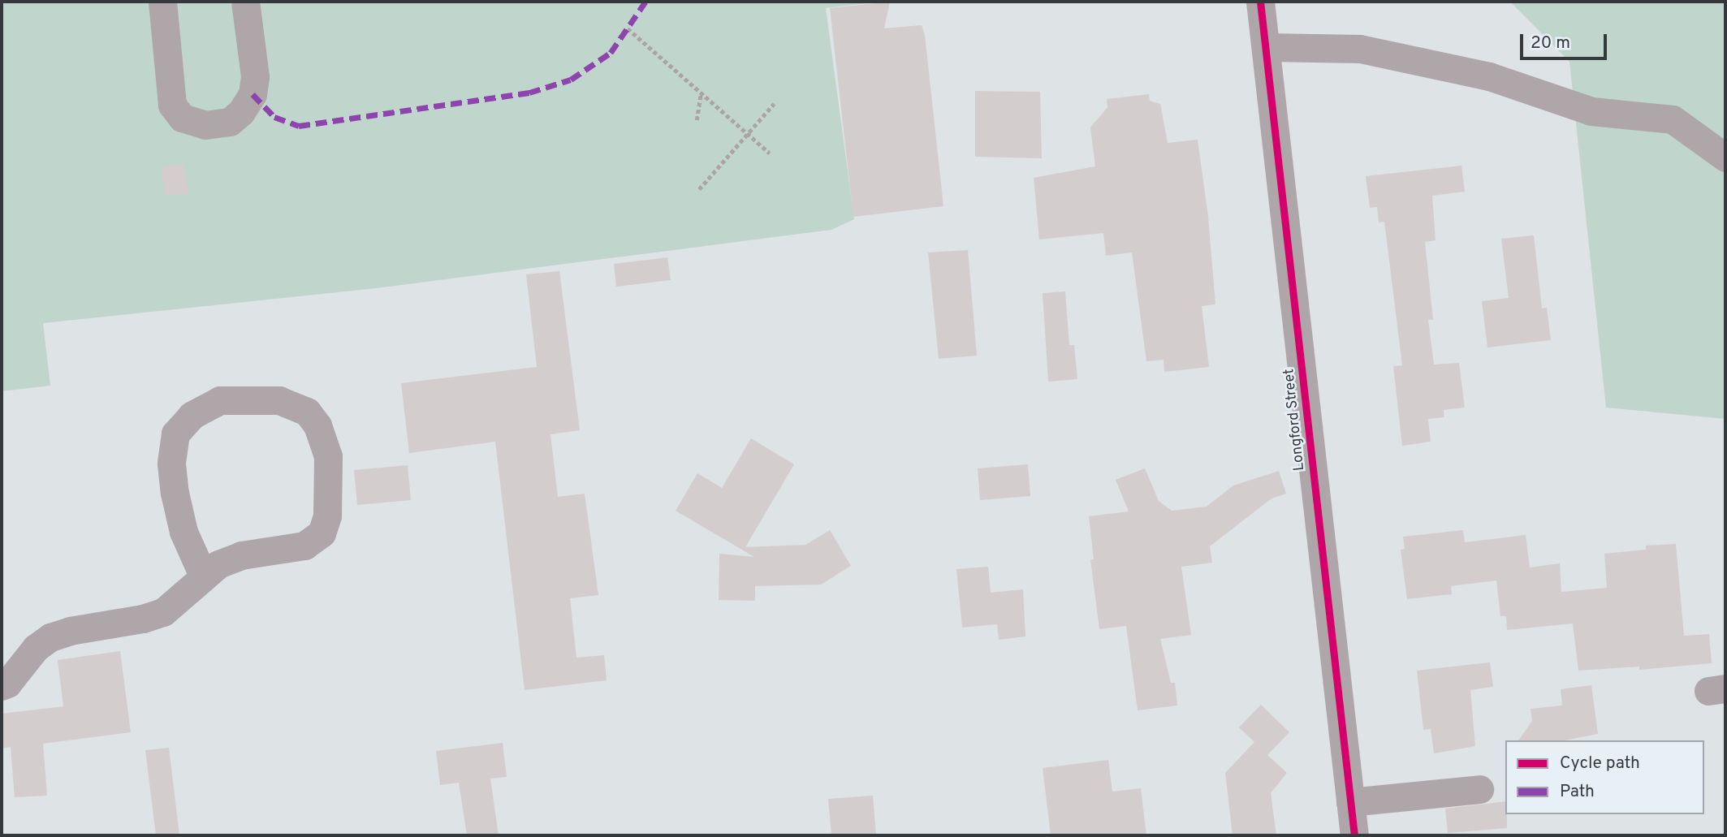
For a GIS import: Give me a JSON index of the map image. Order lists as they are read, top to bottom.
{
  "streets": {
    "street": ["Longford Street"]
  },
  "legend": ["Cycle path", "Path"],
  "scale_bar": "20 m"
}
